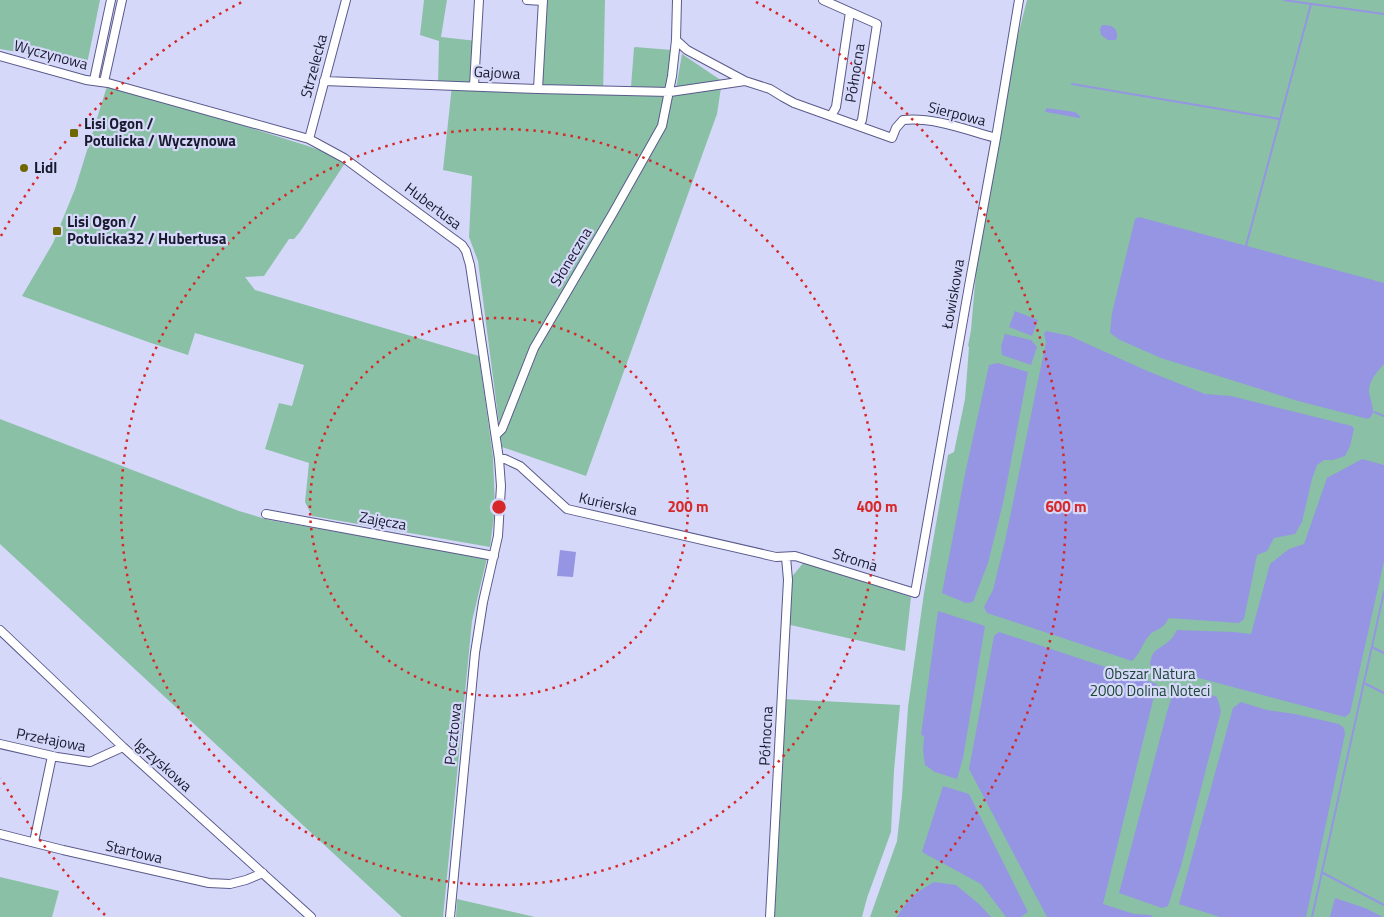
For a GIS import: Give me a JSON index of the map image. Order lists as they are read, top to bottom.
{
  "streets": {
    "street": [
      "Wyczynowa",
      "Strzelecka",
      "Gajowa",
      "Północna",
      "Sierpowa",
      "Hubertusa",
      "Słoneczna",
      "Łowiskowa",
      "Kurierska",
      "Zajęcza",
      "Stroma",
      "Pocztowa",
      "Przełajowa",
      "Igrzyskowa",
      "Startowa"
    ]
  },
  "crossings": [
    ["Wyczynowa", "Hubertusa"],
    ["Strzelecka", "Gajowa"],
    ["Strzelecka", "Hubertusa"],
    ["Gajowa", "Słoneczna"],
    ["Północna", "Sierpowa"],
    ["Północna", "Kurierska"],
    ["Północna", "Stroma"],
    ["Sierpowa", "Łowiskowa"],
    ["Hubertusa", "Słoneczna"],
    ["Hubertusa", "Kurierska"],
    ["Hubertusa", "Zajęcza"],
    ["Hubertusa", "Pocztowa"],
    ["Łowiskowa", "Stroma"],
    ["Kurierska", "Stroma"],
    ["Zajęcza", "Pocztowa"],
    ["Przełajowa", "Igrzyskowa"],
    ["Igrzyskowa", "Startowa"]
  ],
  "parks": ["Obszar Natura 2000 Dolina Noteci"],
  "places": {
    "transit": ["Lisi Ogon / Potulicka / Wyczynowa", "Lisi Ogon / Potulicka32 / Hubertusa"],
    "other": ["Lidl"]
  },
  "rings": ["200 m", "400 m", "600 m"]
}
